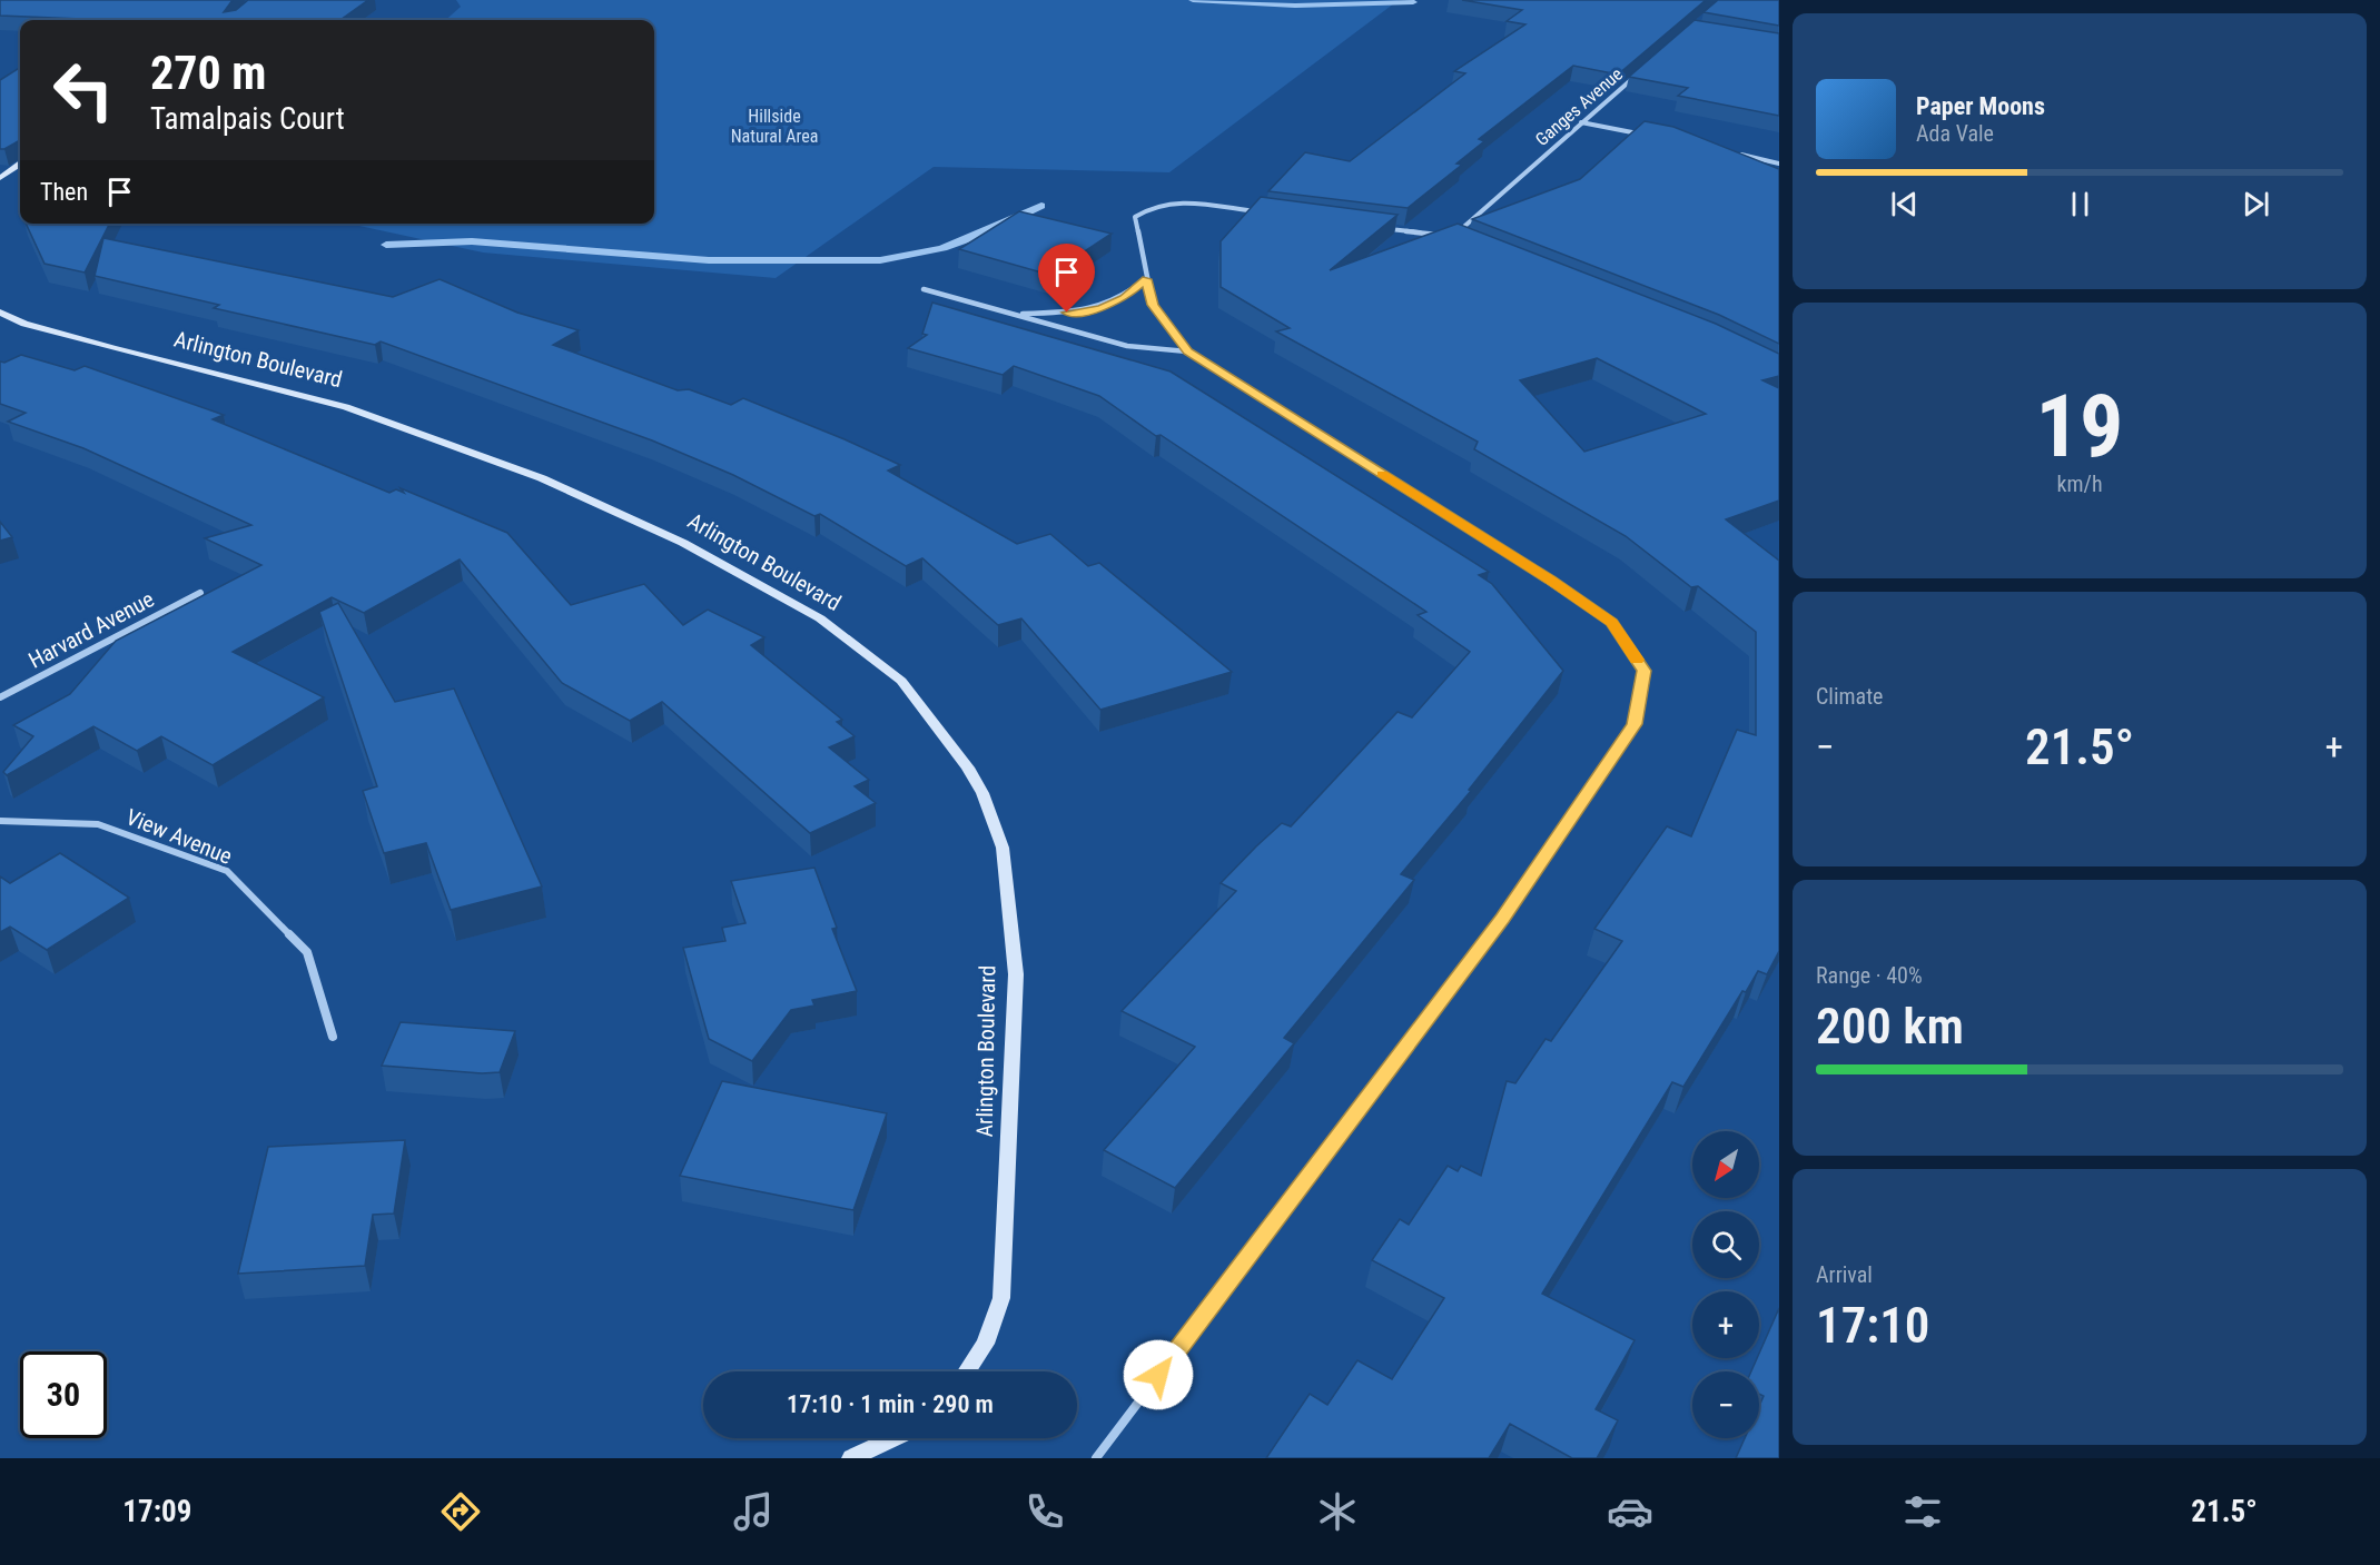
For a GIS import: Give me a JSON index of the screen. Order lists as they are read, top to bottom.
{
  "streets": {
    "main road": ["Arlington Boulevard"],
    "street": ["Ganges Avenue", "Harvard Avenue", "View Avenue"]
  },
  "parks": ["Hillside Natural Area"],
  "north": "bottom left",
  "page": {
    "turn": ["270 m", "Tamalpais Court"],
    "song": ["Paper Moons", "Ada Vale"],
    "then": "Then",
    "tile": [
      ["19", "km/h"],
      "Climate",
      ["Range · 40%", "200 km"],
      ["Arrival", "17:10"]
    ],
    "heat": ["−", "21.5°", "+"],
    "map_buttons": ["+", "−"],
    "limit": "30",
    "trip": "17:10 · 1 min · 290 m",
    "tabs": ["17:09", "21.5°"]
  }
}
